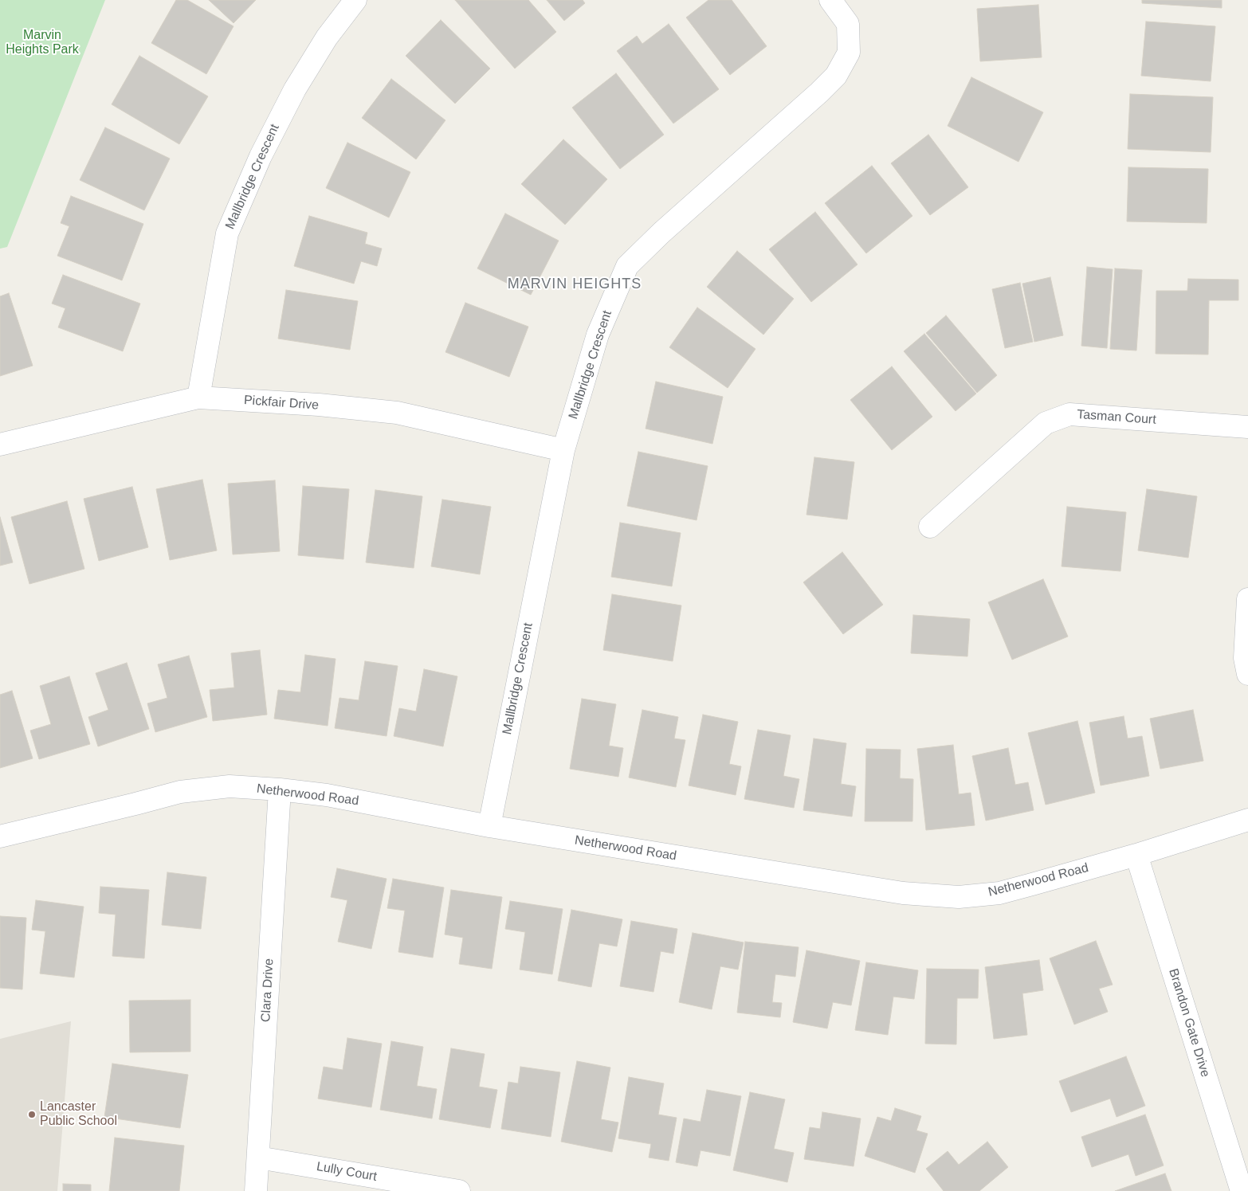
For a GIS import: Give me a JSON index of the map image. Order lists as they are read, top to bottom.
{
  "streets": {
    "street": [
      "Mallbridge Crescent",
      "Pickfair Drive",
      "Tasman Court",
      "Netherwood Road",
      "Clara Drive",
      "Brandon Gate Drive",
      "Lully Court"
    ]
  },
  "crossings": [
    ["Mallbridge Crescent", "Pickfair Drive"],
    ["Mallbridge Crescent", "Netherwood Road"],
    ["Netherwood Road", "Clara Drive"],
    ["Netherwood Road", "Brandon Gate Drive"],
    ["Clara Drive", "Lully Court"]
  ],
  "districts": ["MARVIN HEIGHTS"],
  "parks": ["Marvin Heights Park"],
  "places": ["Lancaster Public School"]
}
